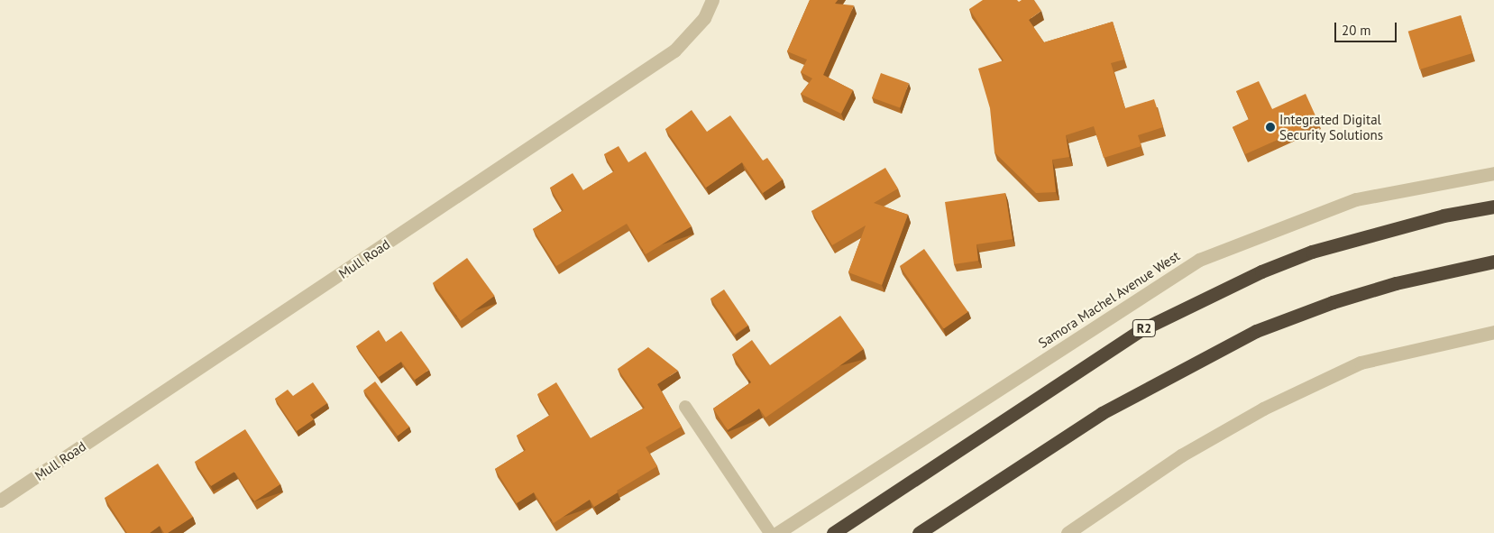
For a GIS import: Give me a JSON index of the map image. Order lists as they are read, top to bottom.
{
  "streets": {
    "highway": ["R2"],
    "street": ["Mull Road", "Samora Machel Avenue West"]
  },
  "places": ["Integrated Digital Security Solutions"],
  "scale_bar": "20 m"
}
